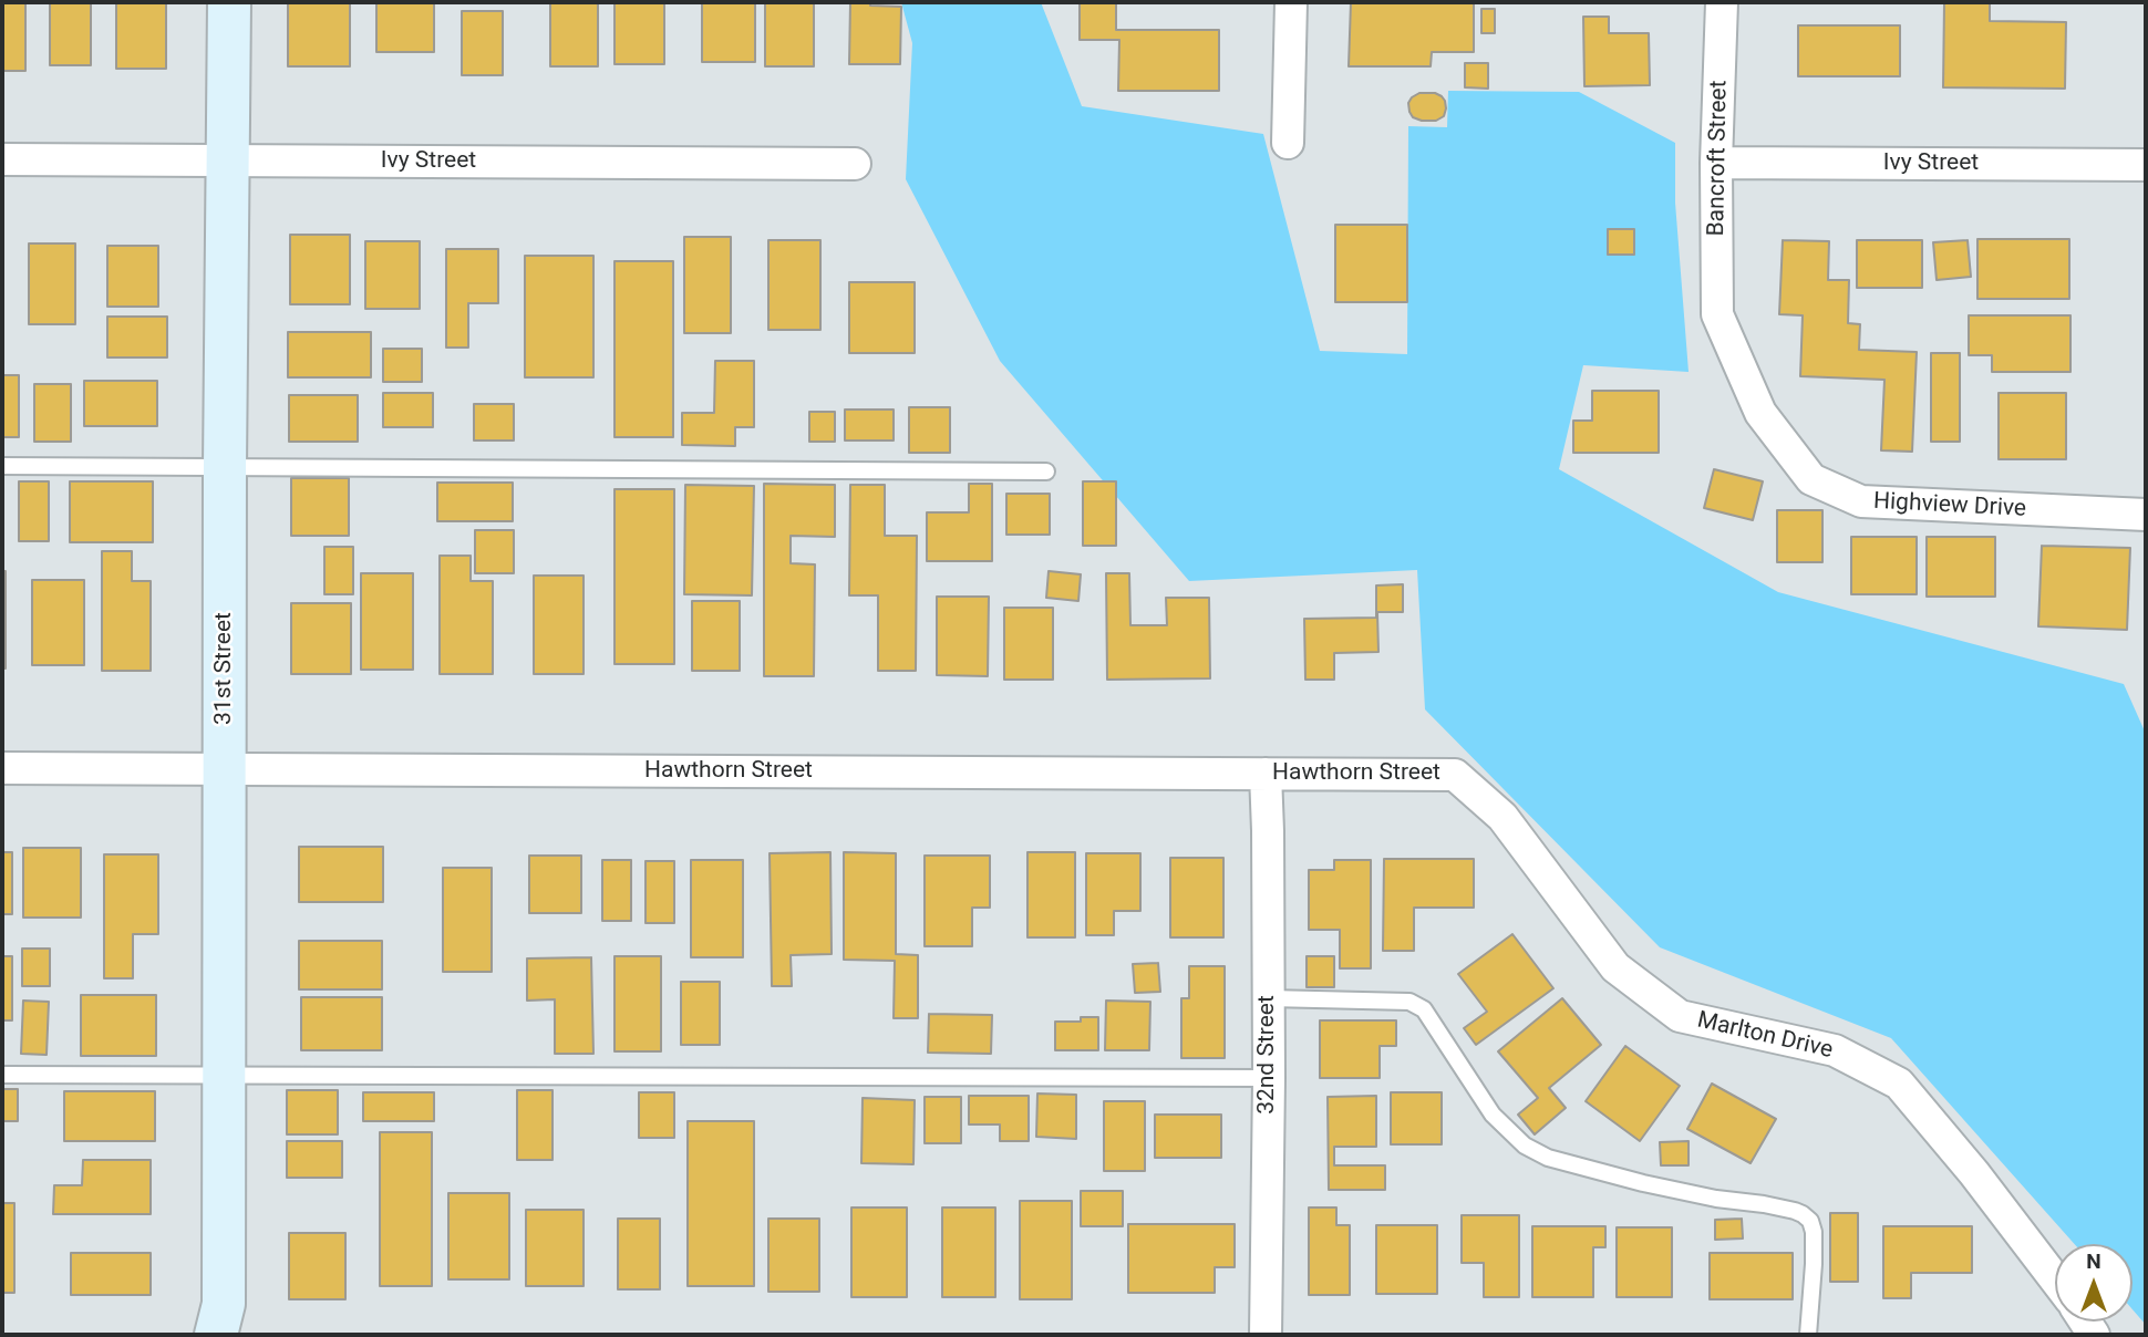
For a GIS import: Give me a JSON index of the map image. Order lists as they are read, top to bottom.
{
  "streets": {
    "street": [
      "Bancroft Street",
      "Ivy Street",
      "Highview Drive",
      "31st Street",
      "Hawthorn Street",
      "Marlton Drive",
      "32nd Street"
    ]
  },
  "crossings": [
    ["Bancroft Street", "Ivy Street"],
    ["Bancroft Street", "Highview Drive"],
    ["Ivy Street", "31st Street"],
    ["31st Street", "Hawthorn Street"],
    ["Hawthorn Street", "Marlton Drive"],
    ["Hawthorn Street", "32nd Street"]
  ],
  "north": "top"
}
